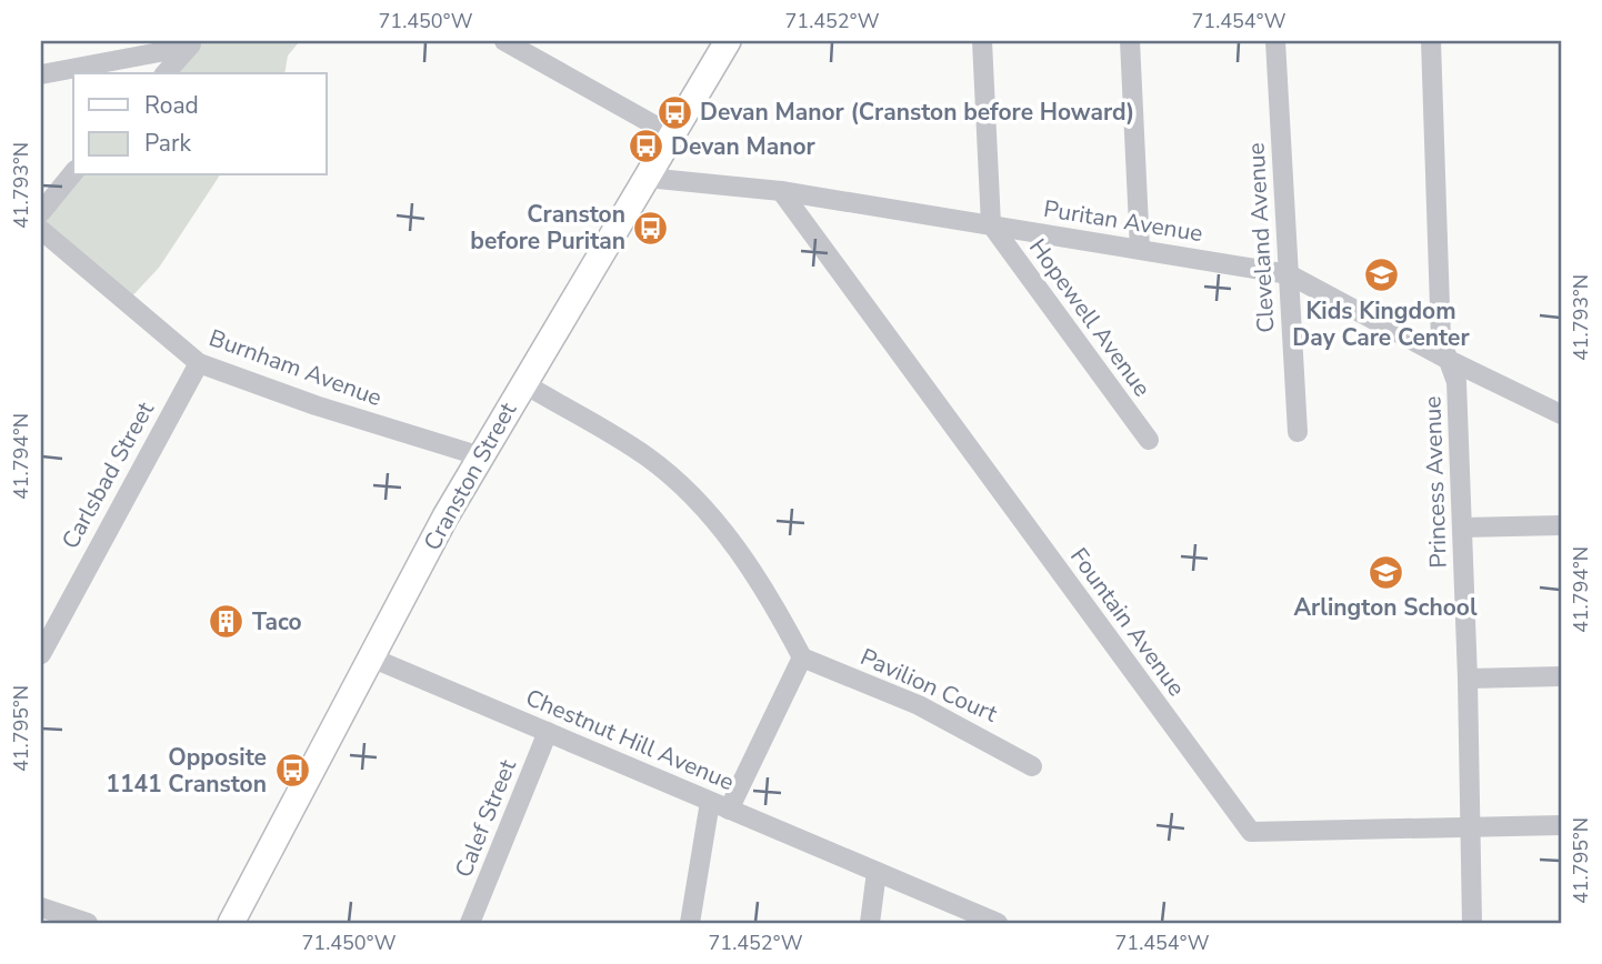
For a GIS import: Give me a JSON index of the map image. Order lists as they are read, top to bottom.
{
  "streets": {
    "main road": ["Cranston Street"],
    "street": [
      "Puritan Avenue",
      "Cleveland Avenue",
      "Hopewell Avenue",
      "Burnham Avenue",
      "Carlsbad Street",
      "Princess Avenue",
      "Fountain Avenue",
      "Pavilion Court",
      "Chestnut Hill Avenue",
      "Calef Street"
    ]
  },
  "crossings": [
    ["Puritan Avenue", "Cleveland Avenue"],
    ["Puritan Avenue", "Hopewell Avenue"],
    ["Puritan Avenue", "Cranston Street"],
    ["Puritan Avenue", "Princess Avenue"],
    ["Puritan Avenue", "Fountain Avenue"],
    ["Burnham Avenue", "Carlsbad Street"],
    ["Burnham Avenue", "Cranston Street"],
    ["Cranston Street", "Chestnut Hill Avenue"],
    ["Princess Avenue", "Fountain Avenue"],
    ["Chestnut Hill Avenue", "Calef Street"]
  ],
  "places": {
    "bus stop": [
      "Devan Manor (Cranston before Howard)",
      "Devan Manor",
      "Cranston before Puritan",
      "Opposite 1141 Cranston"
    ],
    "school or university": ["Kids Kingdom Day Care Center", "Arlington School"],
    "building": ["Taco"]
  },
  "legend": ["Road", "Park"],
  "coordinates": [
    "71.450°W",
    "71.452°W",
    "71.454°W",
    "41.793°N",
    "41.794°N",
    "41.795°N"
  ]
}
